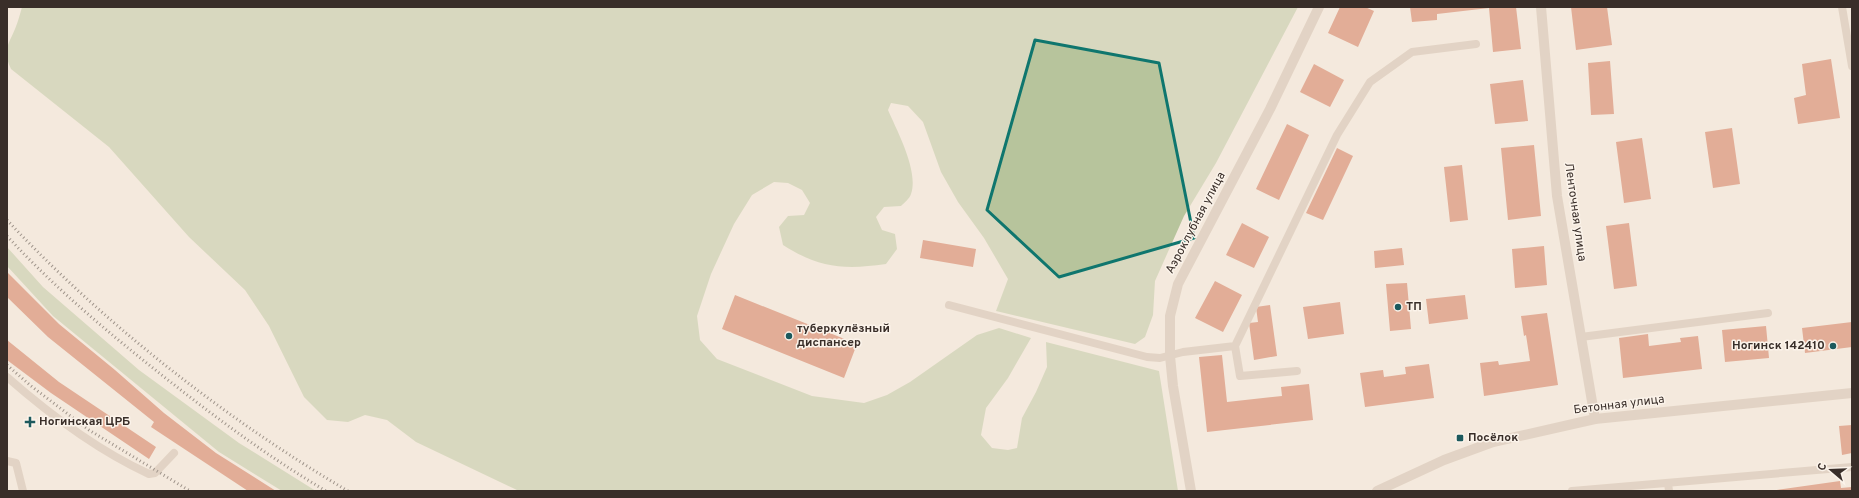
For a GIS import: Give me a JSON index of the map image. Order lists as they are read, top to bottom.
{
  "streets": {
    "street": ["Ленточная улица", "Аэроклубная улица", "Бетонная улица"]
  },
  "crossings": [
    ["Ленточная улица", "Бетонная улица"]
  ],
  "places": {
    "other": ["ТП", "туберкулёзный диспансер", "Ногинск 142410"],
    "health": ["Ногинская ЦРБ"],
    "transit": ["Посёлок"]
  },
  "north": "left"
}
